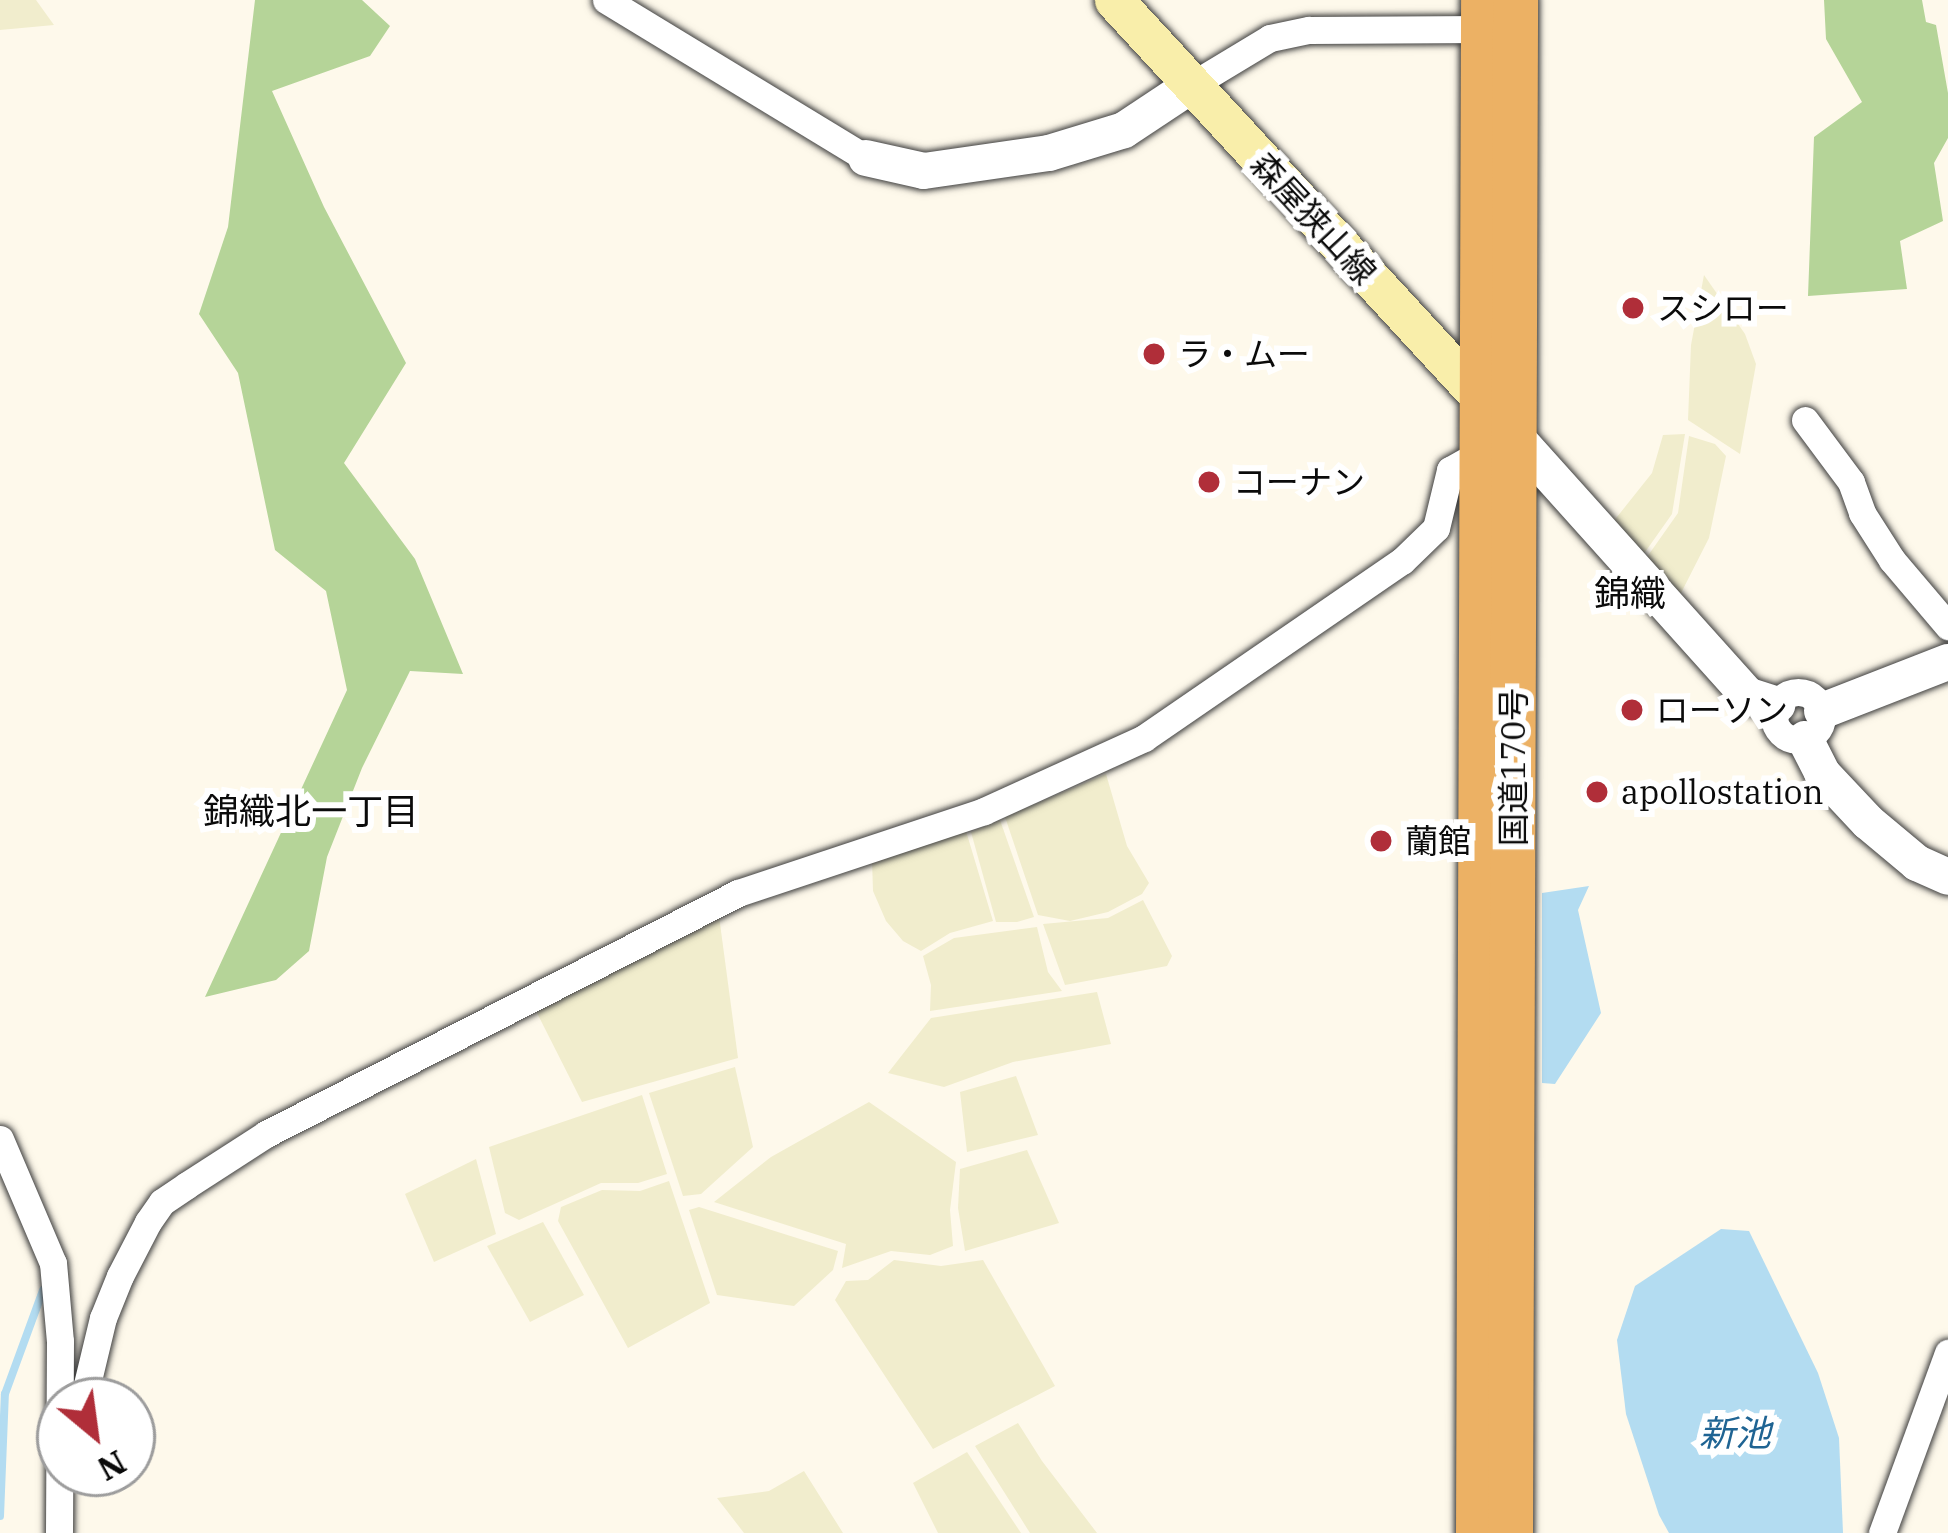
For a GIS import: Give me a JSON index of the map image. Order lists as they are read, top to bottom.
{
  "streets": {
    "highway": ["国道170号"],
    "main road": ["森屋狭山線"]
  },
  "crossings": [
    ["森屋狭山線", "国道170号"]
  ],
  "districts": ["錦織", "錦織北一丁目"],
  "water": ["新池"],
  "places": [
    "スシロー",
    "ラ・ムー",
    "コーナン",
    "ローソン",
    "apollostation",
    "蘭館"
  ],
  "north": "bottom right"
}
